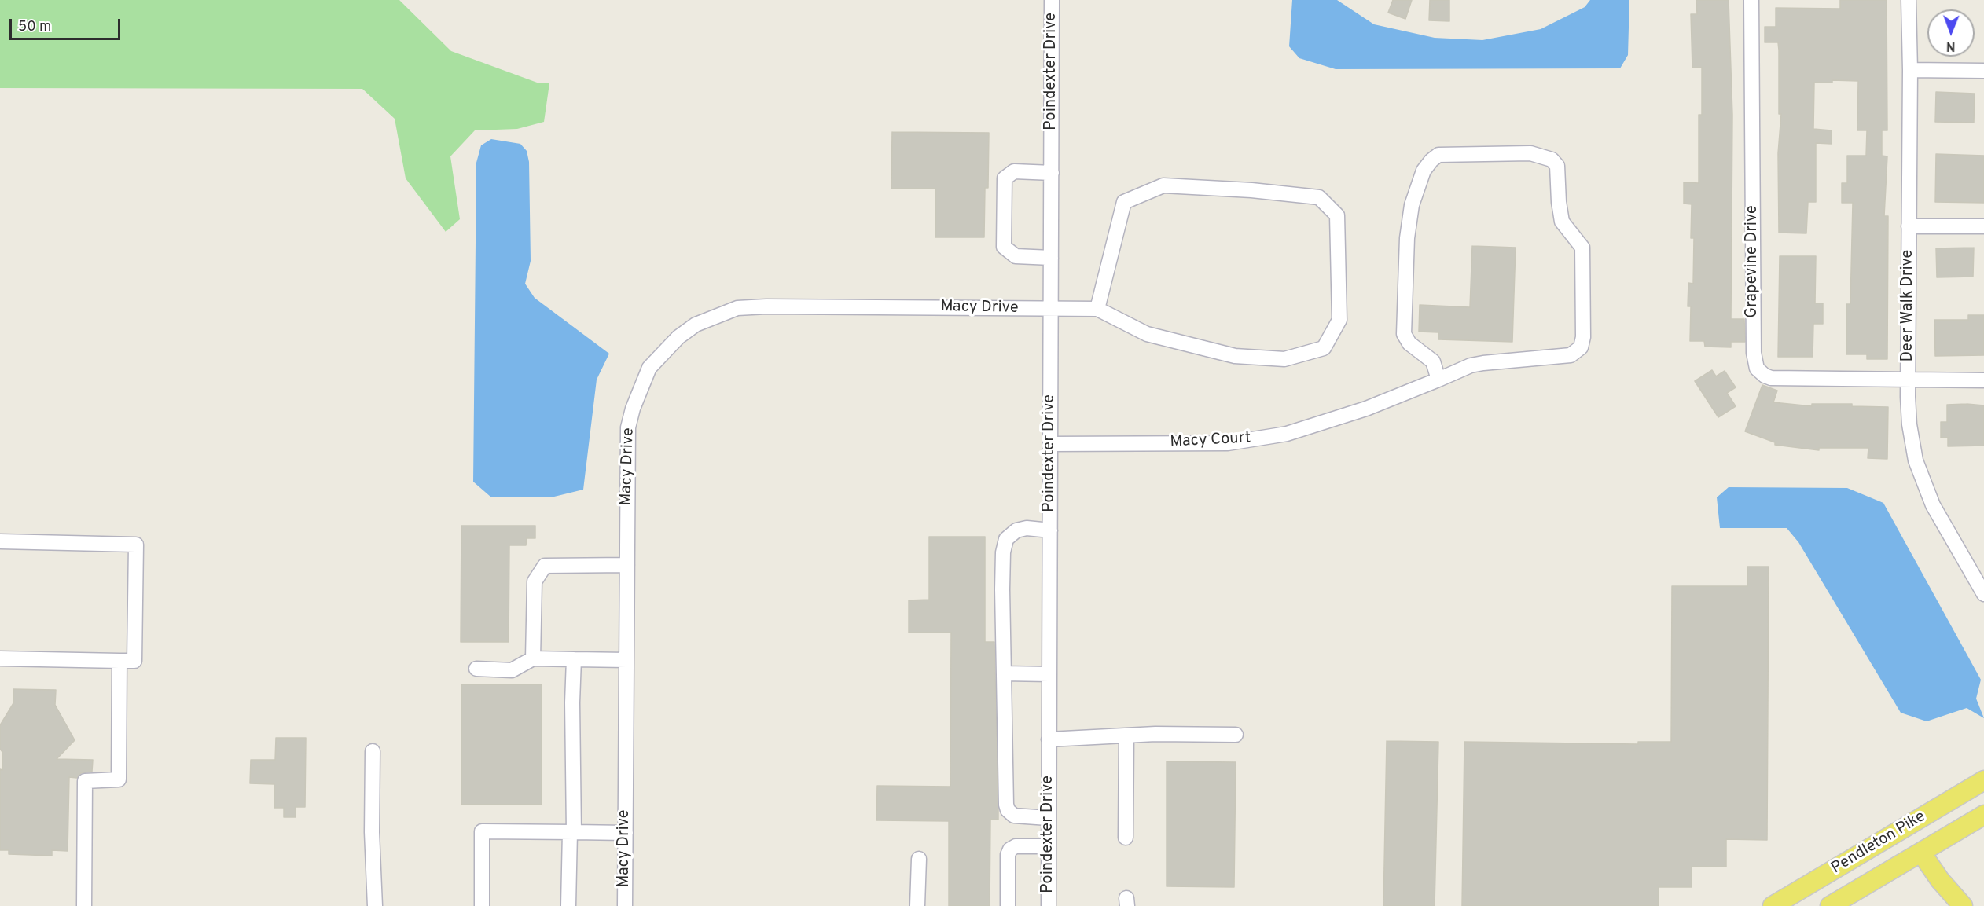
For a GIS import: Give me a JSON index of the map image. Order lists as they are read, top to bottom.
{
  "streets": {
    "main road": ["Pendleton Pike"],
    "street": [
      "Poindexter Drive",
      "Grapevine Drive",
      "Deer Walk Drive",
      "Macy Drive",
      "Macy Court"
    ]
  },
  "crossings": [
    ["Poindexter Drive", "Macy Drive"],
    ["Poindexter Drive", "Macy Court"],
    ["Grapevine Drive", "Deer Walk Drive"]
  ],
  "scale_bar": "50 m",
  "north": "bottom"
}
